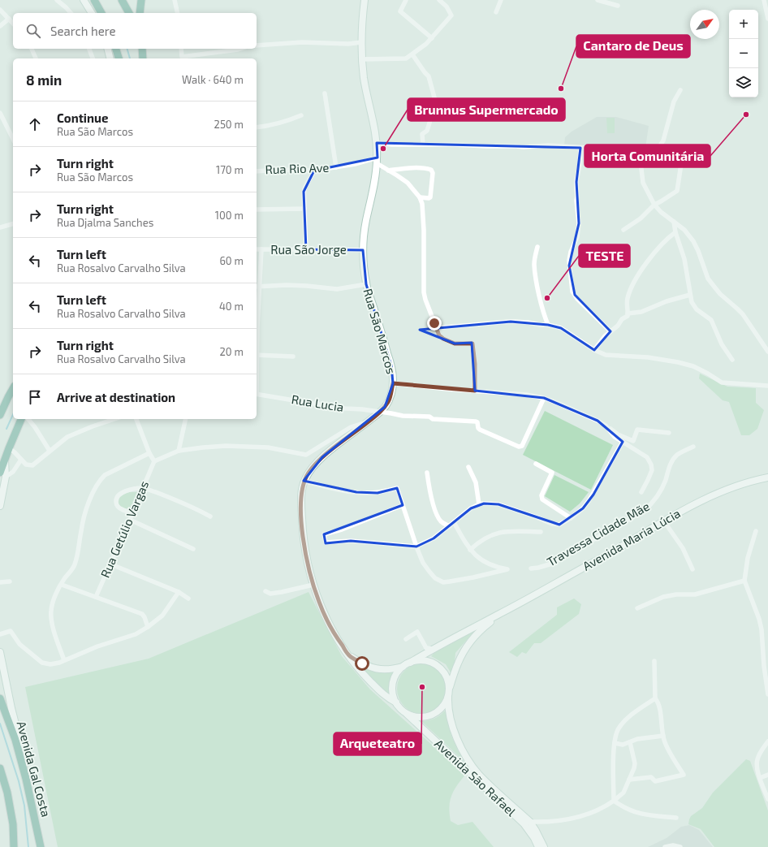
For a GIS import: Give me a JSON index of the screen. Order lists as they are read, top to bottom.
{
  "streets": {
    "main road": [
      "Rua São Marcos",
      "Avenida Maria Lúcia",
      "Avenida Gal Costa",
      "Avenida São Rafael"
    ],
    "street": [
      "Rua Rio Ave",
      "Rua São Jorge",
      "Rua Lucia",
      "Rua Getúlio Vargas",
      "Travessa Cidade Mãe"
    ]
  },
  "crossings": [
    ["Rua Rio Ave", "Rua São Marcos"],
    ["Rua São Jorge", "Rua São Marcos"],
    ["Rua São Marcos", "Rua Lucia"],
    ["Rua São Marcos", "Avenida Maria Lúcia"],
    ["Rua São Marcos", "Avenida São Rafael"],
    ["Avenida Maria Lúcia", "Avenida São Rafael"]
  ],
  "places": [
    "Cantaro de Deus",
    "Horta Comunitária",
    "Brunnus Supermercado",
    "TESTE",
    "Arqueteatro"
  ],
  "north": "top right",
  "page": {
    "map_buttons": ["+", "−"],
    "search": "Search here",
    "heading": ["8 min", "Walk · 640 m"],
    "list": [
      ["Continue", "Rua São Marcos", "250 m"],
      ["Turn right", "Rua São Marcos", "170 m"],
      ["Turn right", "Rua Djalma Sanches", "100 m"],
      ["Turn left", "Rua Rosalvo Carvalho Silva", "60 m"],
      ["Turn left", "Rua Rosalvo Carvalho Silva", "40 m"],
      ["Turn right", "Rua Rosalvo Carvalho Silva", "20 m"],
      "Arrive at destination"
    ]
  }
}
